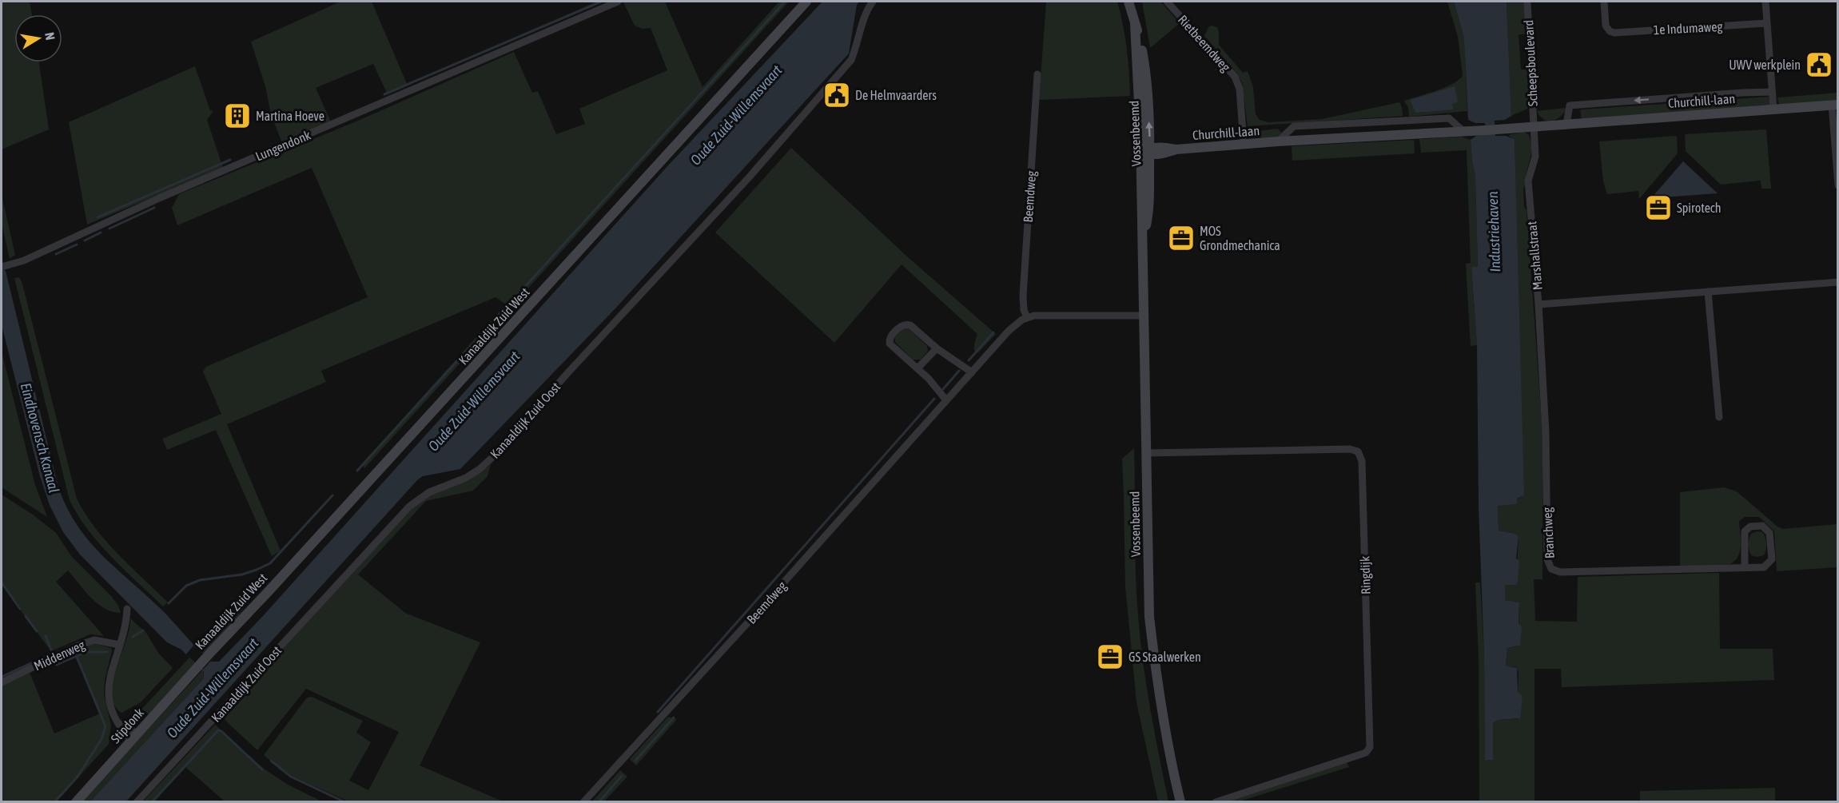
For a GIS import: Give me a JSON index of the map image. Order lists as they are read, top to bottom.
{
  "streets": {
    "main road": [
      "Churchill-laan",
      "Vossenbeemd",
      "Kanaaldijk Zuid West",
      "Stipdonk"
    ],
    "street": [
      "1e Indumaweg",
      "Rietbeemdweg",
      "Scheepsboulevard",
      "Lungendonk",
      "Beemdweg",
      "Marshallstraat",
      "Kanaaldijk Zuid Oost",
      "Branchweg",
      "Ringdijk",
      "Middenweg"
    ]
  },
  "crossings": [
    ["Rietbeemdweg", "Churchill-laan"],
    ["Scheepsboulevard", "Churchill-laan"],
    ["Scheepsboulevard", "Marshallstraat"],
    ["Churchill-laan", "Vossenbeemd"],
    ["Churchill-laan", "Marshallstraat"],
    ["Vossenbeemd", "Ringdijk"],
    ["Marshallstraat", "Branchweg"],
    ["Kanaaldijk Zuid West", "Stipdonk"]
  ],
  "water": ["Oude Zuid-Willemsvaart", "Industriehaven", "Eindhovensch Kanaal"],
  "places": {
    "public building": ["UWV werkplein", "De Helmvaarders"],
    "building": ["Martina Hoeve"],
    "office": ["Spirotech", "MOS Grondmechanica", "GS Staalwerken"]
  },
  "north": "right"
}
